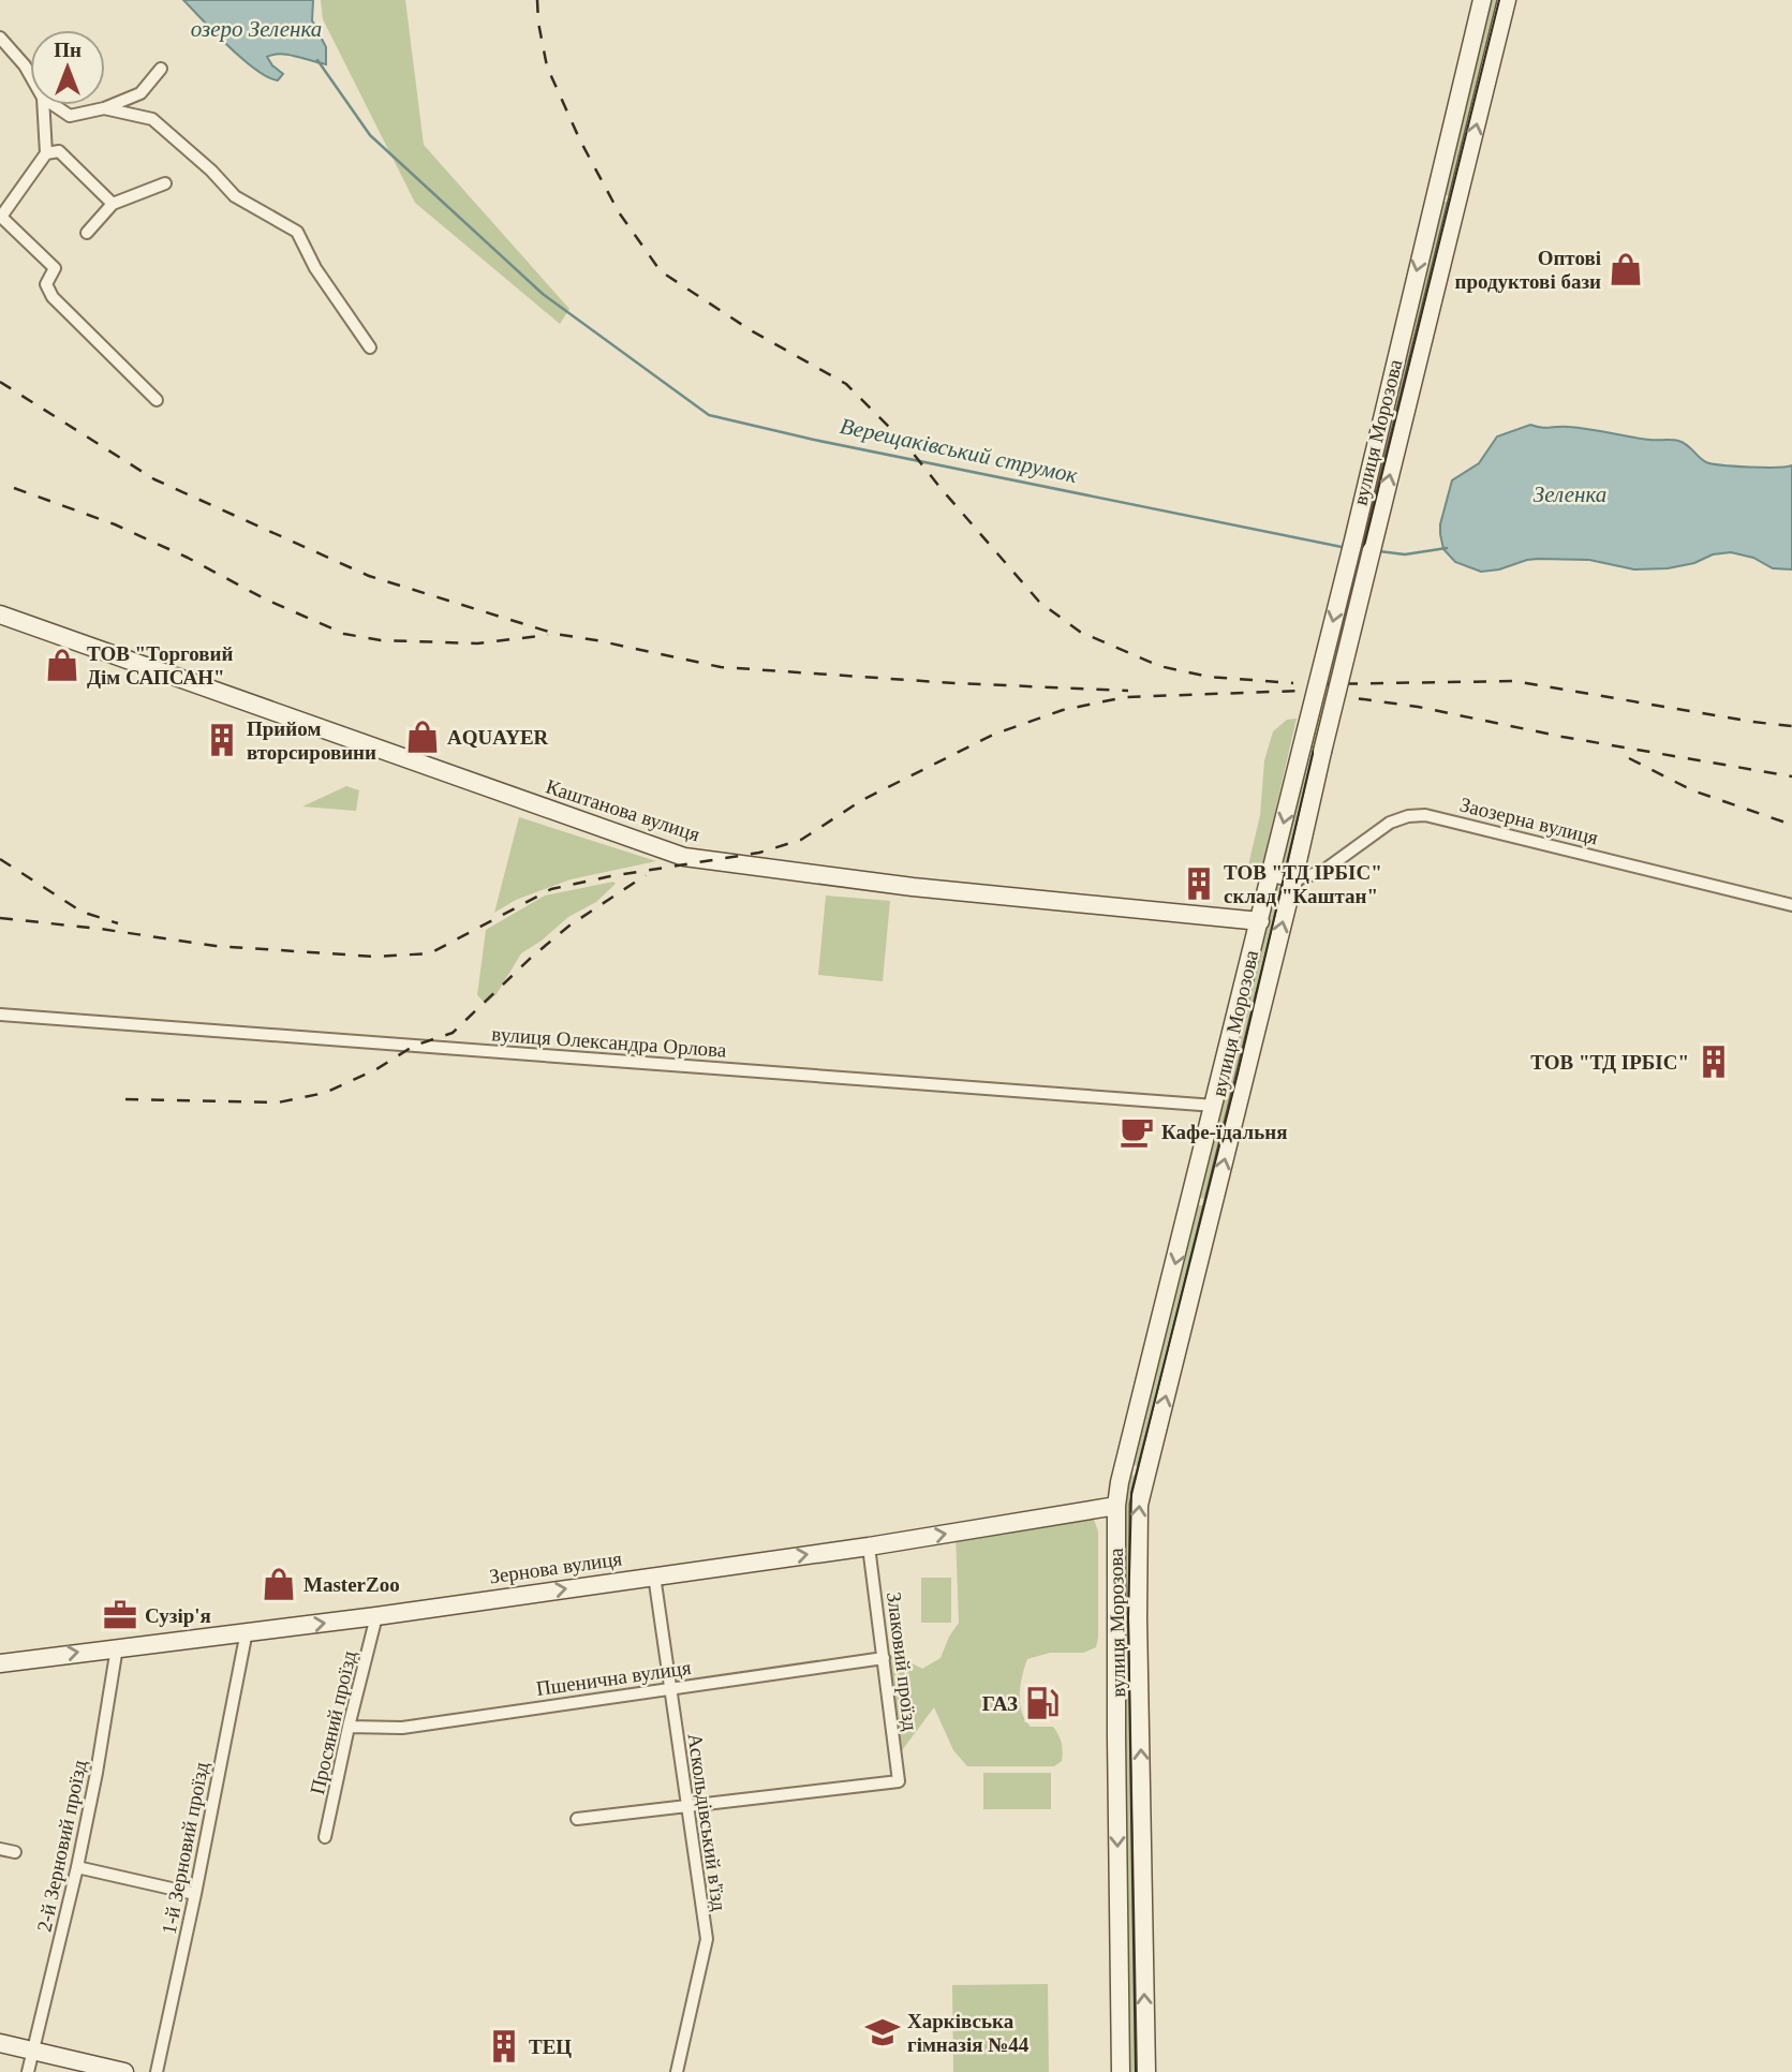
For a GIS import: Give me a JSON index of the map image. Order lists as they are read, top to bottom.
{
  "streets": {
    "main road": ["вулиця Морозова", "Каштанова вулиця", "Зернова вулиця"],
    "street": [
      "Заозерна вулиця",
      "вулиця Олександра Орлова",
      "Злаковий проїзд",
      "Пшенична вулиця",
      "Просяний проїзд",
      "Аскольдівський в'їзд",
      "2-й Зерновий проїзд",
      "1-й Зерновий проїзд"
    ]
  },
  "crossings": [
    ["вулиця Морозова", "Каштанова вулиця"],
    ["вулиця Морозова", "Заозерна вулиця"],
    ["вулиця Морозова", "вулиця Олександра Орлова"],
    ["вулиця Морозова", "Зернова вулиця"],
    ["Зернова вулиця", "Злаковий проїзд"],
    ["Зернова вулиця", "Просяний проїзд"],
    ["Зернова вулиця", "Аскольдівський в'їзд"],
    ["Зернова вулиця", "2-й Зерновий проїзд"],
    ["Зернова вулиця", "1-й Зерновий проїзд"],
    ["Злаковий проїзд", "Пшенична вулиця"],
    ["Злаковий проїзд", "Аскольдівський в'їзд"],
    ["Пшенична вулиця", "Просяний проїзд"],
    ["Пшенична вулиця", "Аскольдівський в'їзд"]
  ],
  "one_way": ["Зернова вулиця"],
  "water": ["озеро Зеленка", "Верещаківський струмок", "Зеленка"],
  "places": {
    "shop": [
      "Оптові продуктові бази",
      "ТОВ \"Торговий Дім САПСАН\"",
      "AQUAYER",
      "MasterZoo"
    ],
    "building": [
      "Прийом вторсировини",
      "ТОВ \"ТД ІРБІС\" склад \"Каштан\"",
      "ТОВ \"ТД ІРБІС\"",
      "ТЕЦ"
    ],
    "cafe": ["Кафе-їдальня"],
    "office": ["Сузір'я"],
    "fuel station": ["ГАЗ"],
    "school or university": ["Харківська гімназія №44"]
  },
  "north": "top"
}
